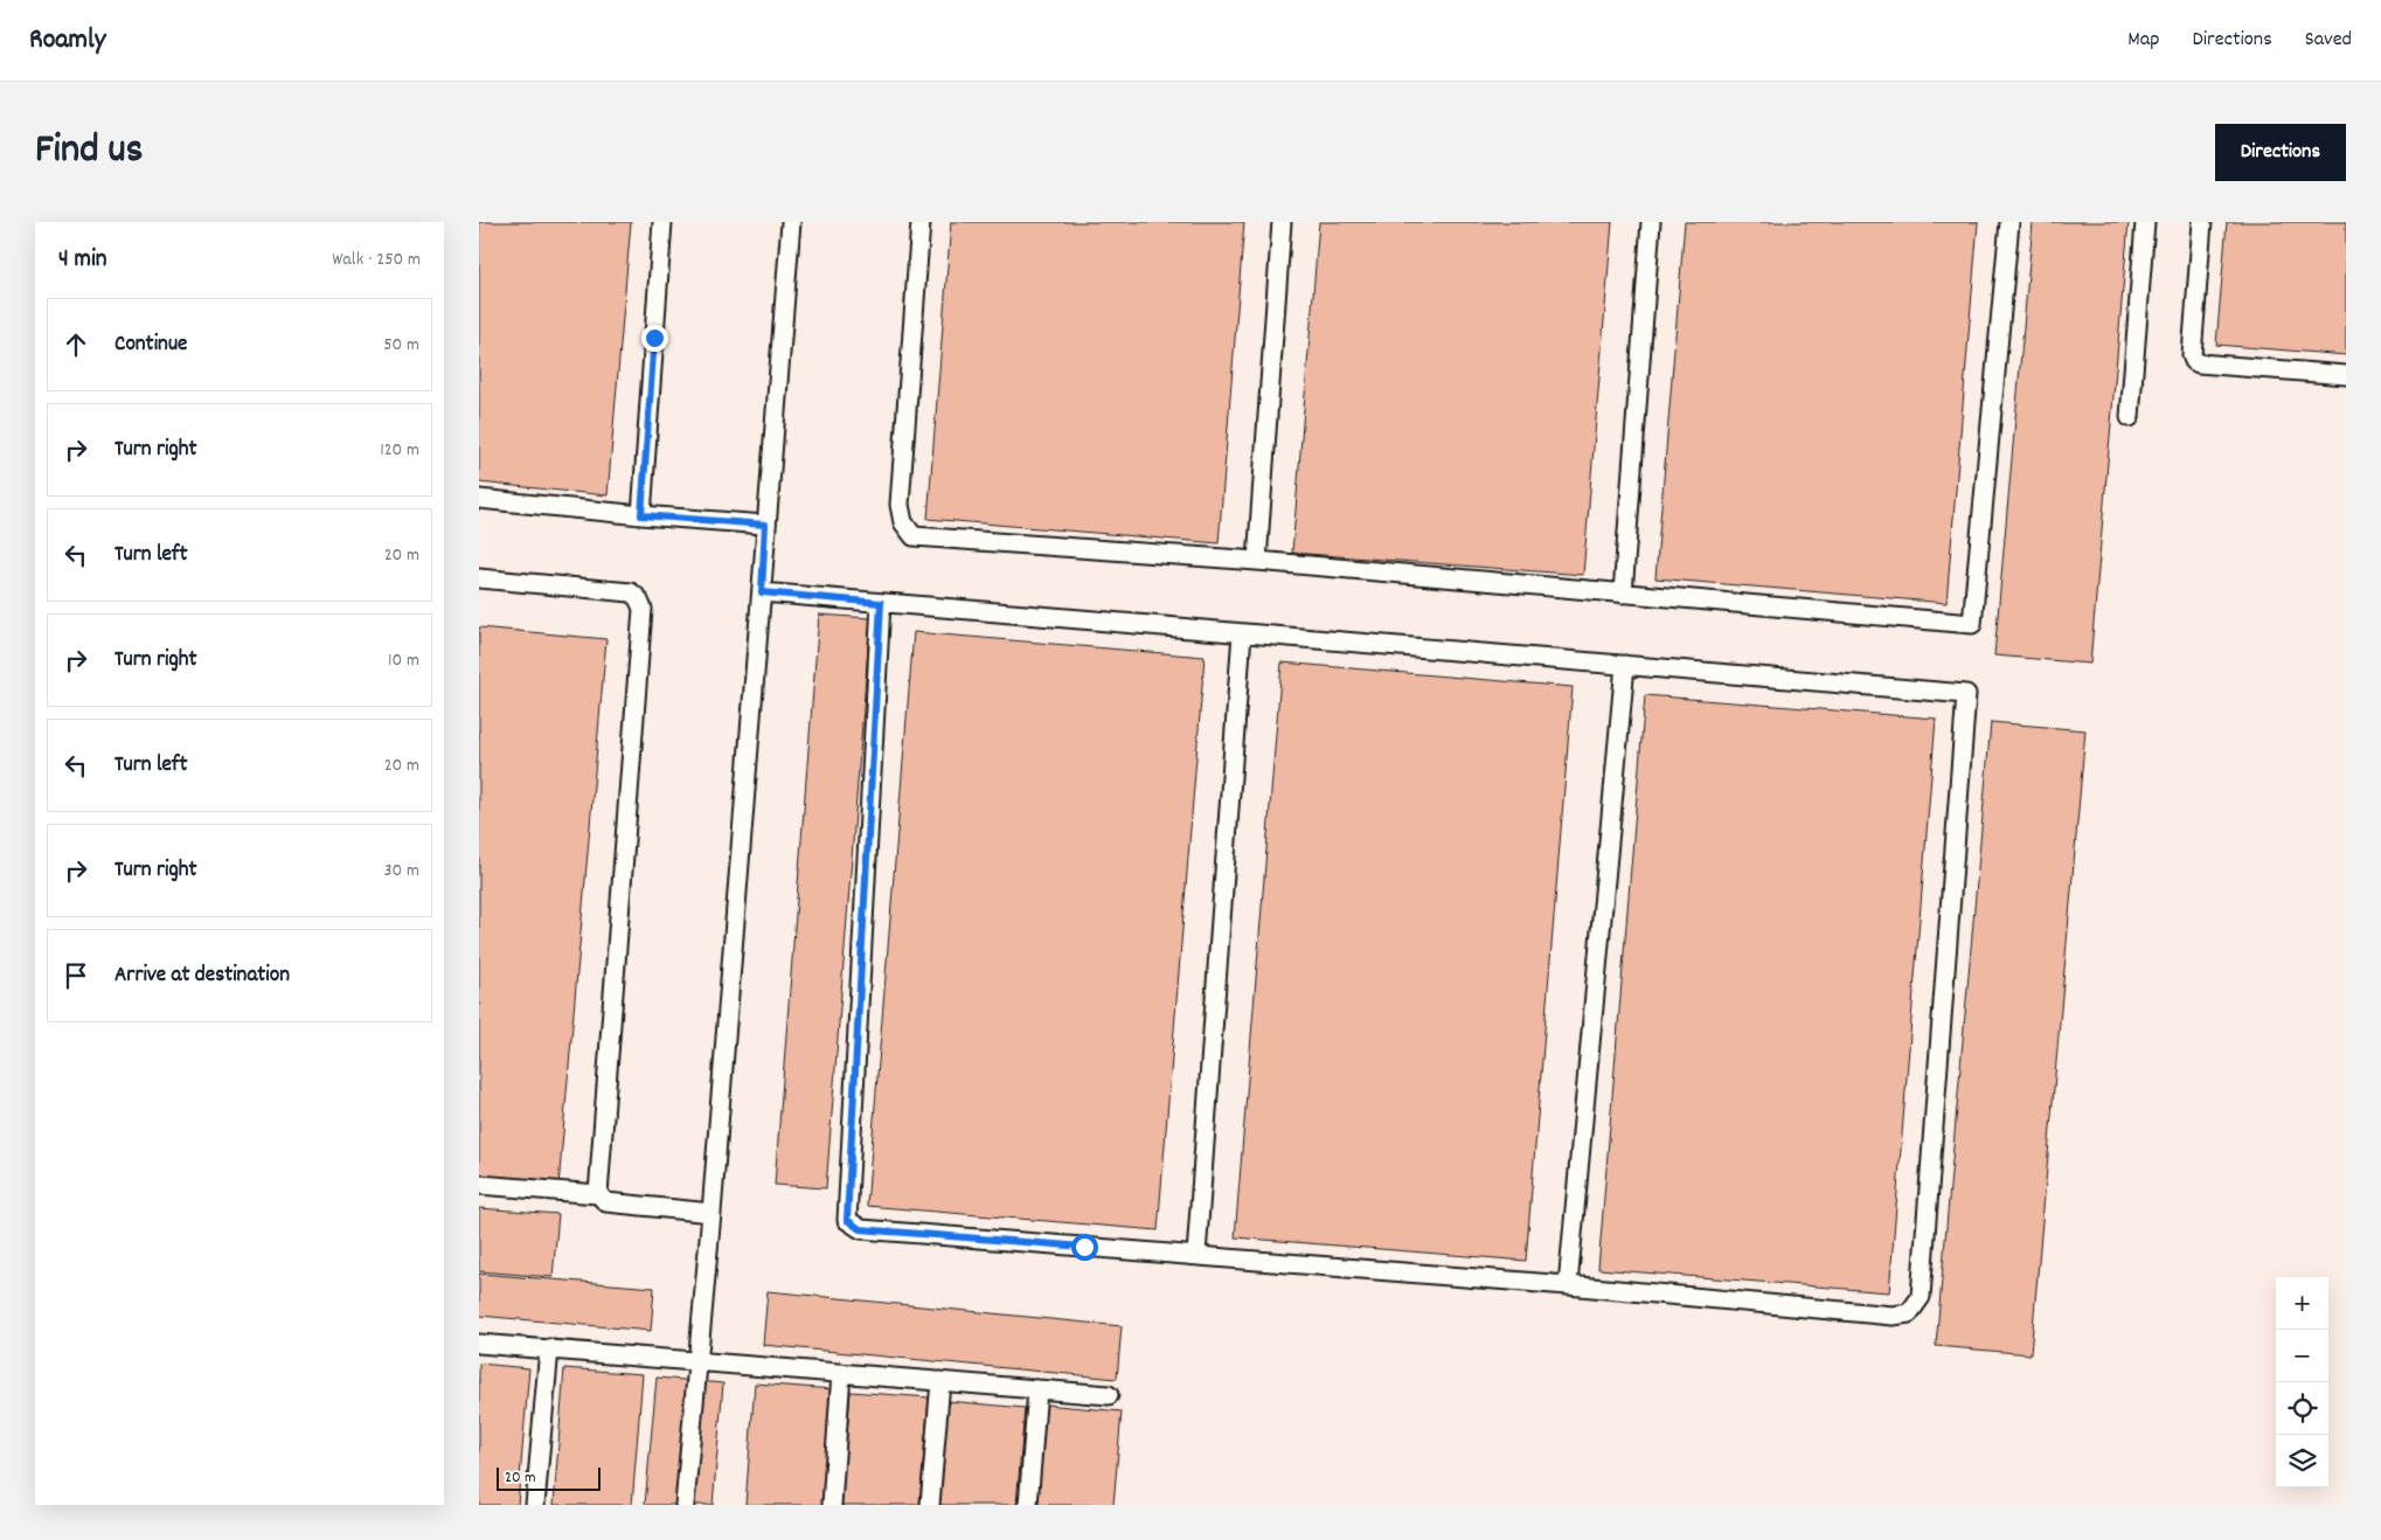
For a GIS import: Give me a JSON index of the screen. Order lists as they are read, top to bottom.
{
  "scale_bar": "20 m",
  "page": {
    "header": "Roamly",
    "nav": ["Map", "Directions", "Saved"],
    "title": "Find us",
    "buttons": "Directions",
    "heading": ["4 min", "Walk · 250 m"],
    "list": [
      ["Continue", "50 m"],
      ["Turn right", "120 m"],
      ["Turn left", "20 m"],
      ["Turn right", "10 m"],
      ["Turn left", "20 m"],
      ["Turn right", "30 m"],
      "Arrive at destination"
    ],
    "map_buttons": ["+", "−"],
    "scale": "20 m"
  }
}
